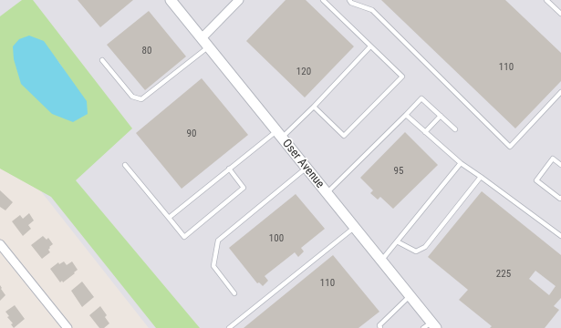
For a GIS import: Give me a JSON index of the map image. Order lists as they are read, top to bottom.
{
  "streets": {
    "street": ["Oser Avenue"]
  },
  "house_numbers": [
    "80",
    "110",
    "120",
    "90",
    "95",
    "100",
    "225",
    "110"
  ]
}
